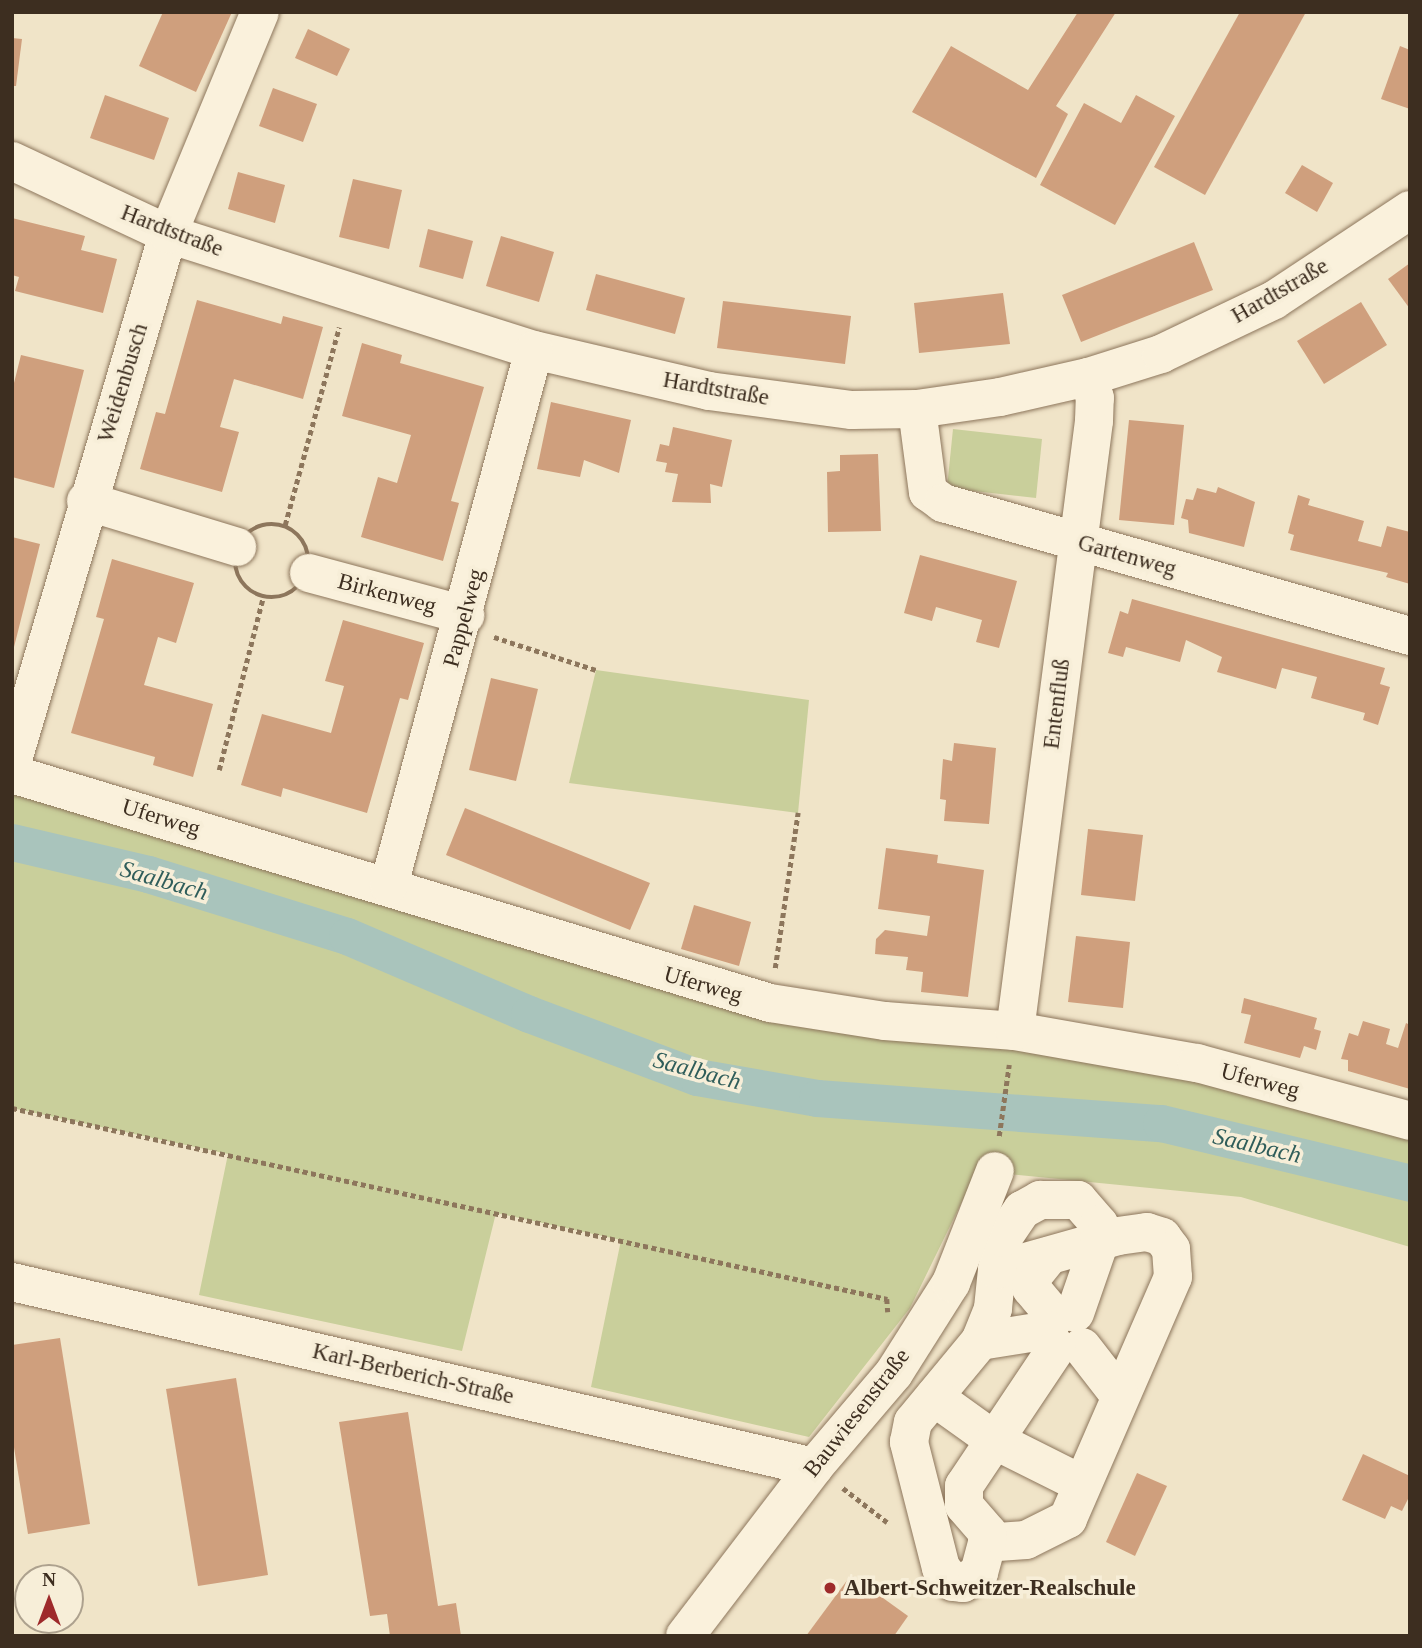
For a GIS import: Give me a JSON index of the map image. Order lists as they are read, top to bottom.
{
  "streets": {
    "street": [
      "Hardtstraße",
      "Weidenbusch",
      "Gartenweg",
      "Birkenweg",
      "Pappelweg",
      "Entenfluß",
      "Uferweg",
      "Karl-Berberich-Straße",
      "Bauwiesenstraße"
    ]
  },
  "crossings": [
    ["Hardtstraße", "Weidenbusch"],
    ["Hardtstraße", "Gartenweg"],
    ["Hardtstraße", "Pappelweg"],
    ["Hardtstraße", "Entenfluß"],
    ["Gartenweg", "Entenfluß"],
    ["Birkenweg", "Pappelweg"],
    ["Pappelweg", "Uferweg"],
    ["Entenfluß", "Uferweg"],
    ["Karl-Berberich-Straße", "Bauwiesenstraße"]
  ],
  "water": ["Saalbach"],
  "places": ["Albert-Schweitzer-Realschule"],
  "north": "top"
}
